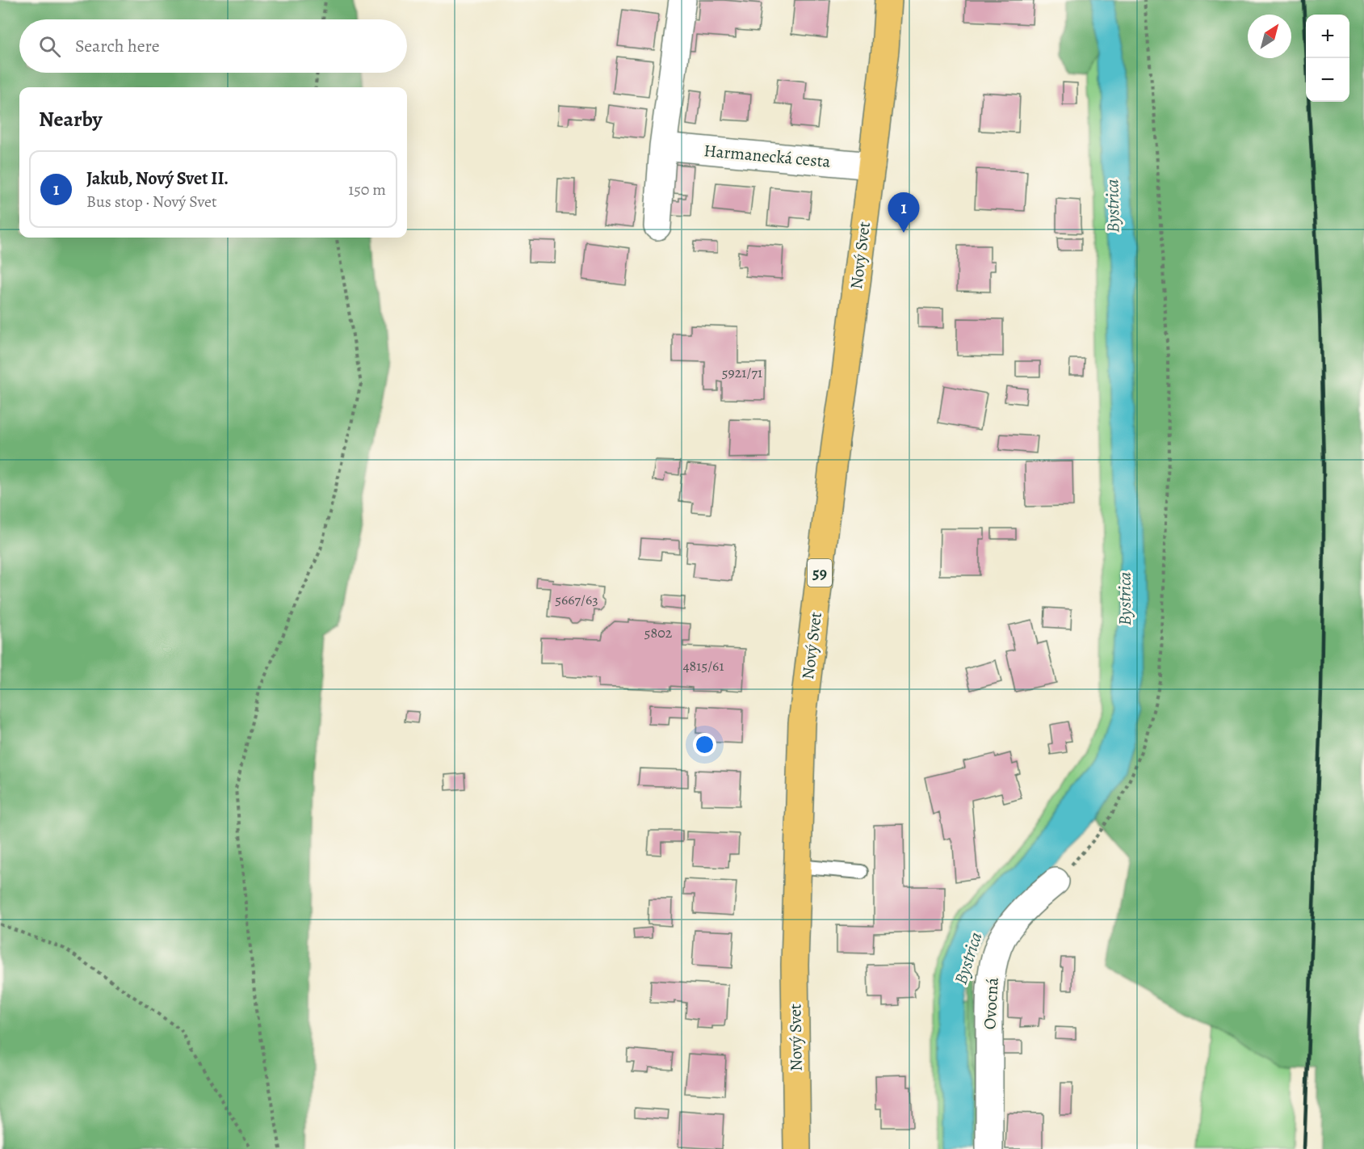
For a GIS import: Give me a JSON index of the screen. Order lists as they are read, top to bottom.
{
  "streets": {
    "main road": ["Nový Svet", "59"],
    "street": ["Harmanecká cesta", "Ovocná"]
  },
  "crossings": [
    ["Harmanecká cesta", "Nový Svet"]
  ],
  "water": ["Bystrica"],
  "house_numbers": [
    "5921/71",
    "5667/63",
    "5802",
    "4815/61"
  ],
  "north": "top right",
  "page": {
    "map_buttons": ["+", "−"],
    "search": "Search here",
    "heading": "Nearby",
    "list": [
      {
        "mark": "1",
        "name": "Jakub, Nový Svet II.",
        "note": "Bus stop · Nový Svet",
        "value": "150 m"
      }
    ],
    "pins": "1"
  }
}
